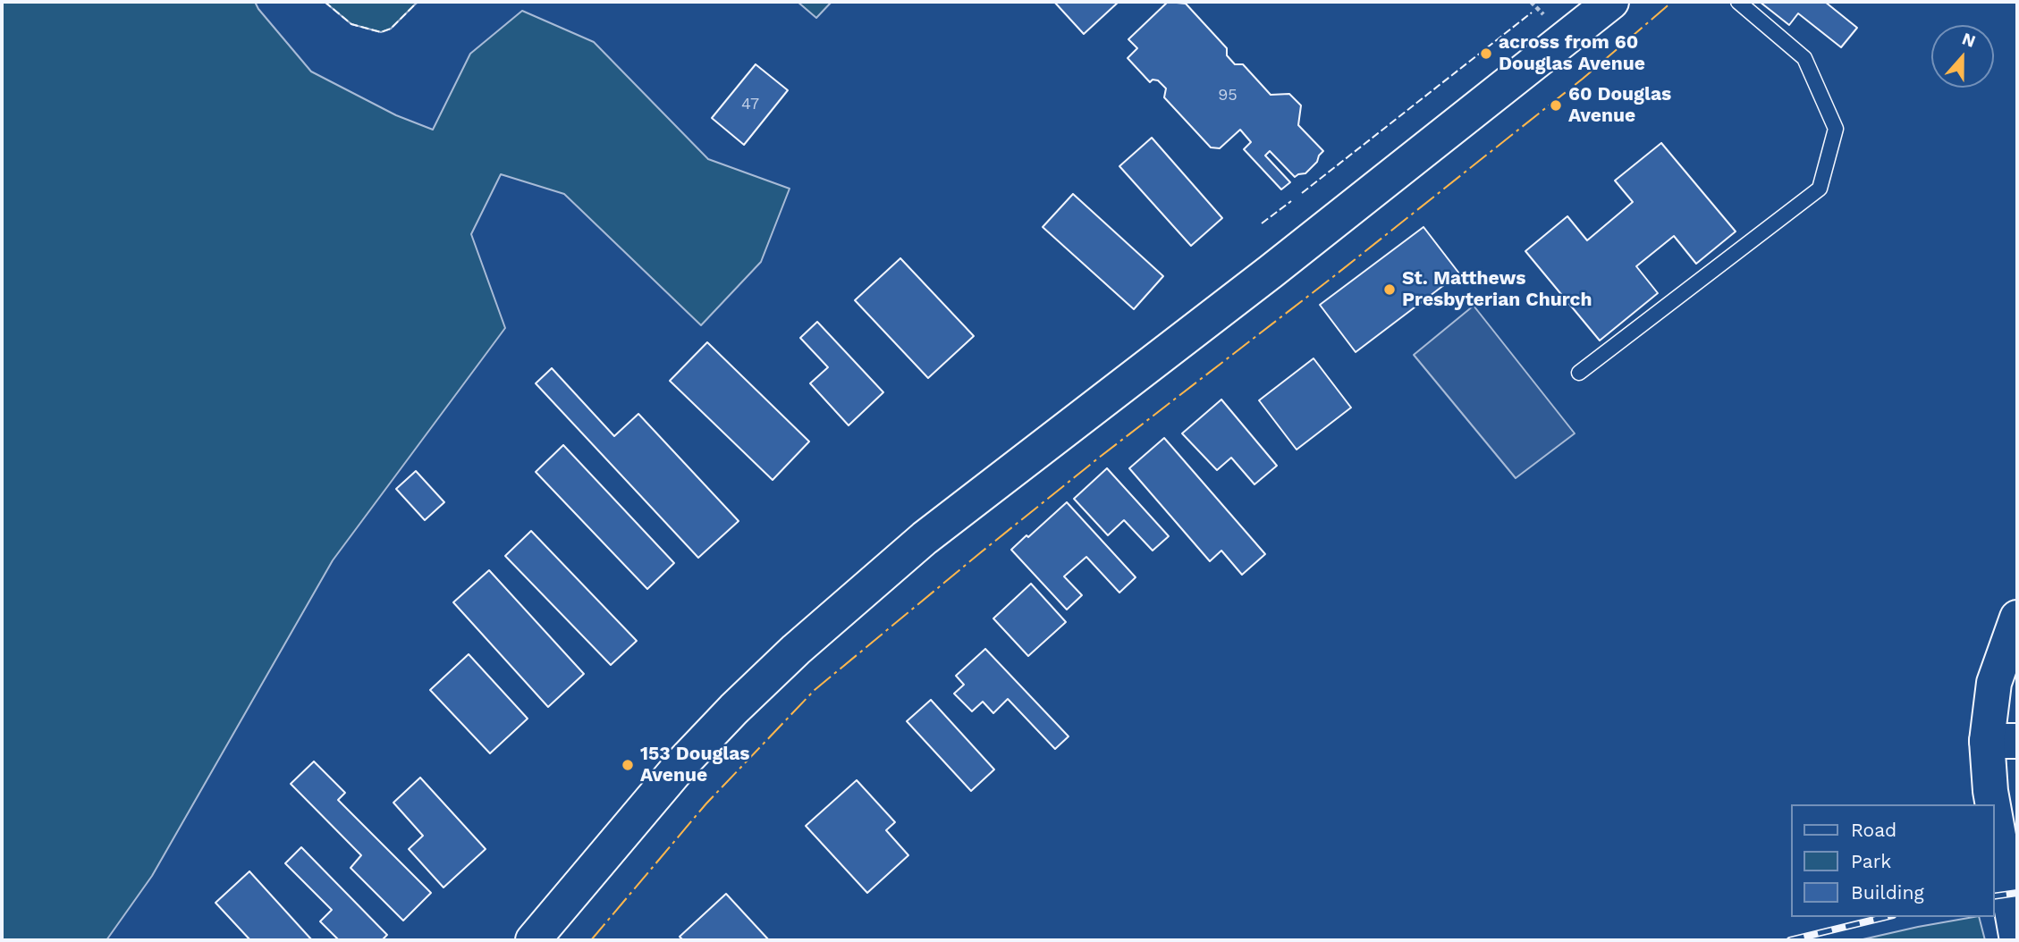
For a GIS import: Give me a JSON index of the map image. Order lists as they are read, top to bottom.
{
  "places": [
    "across from 60 Douglas Avenue",
    "60 Douglas Avenue",
    "St. Matthews Presbyterian Church",
    "153 Douglas Avenue"
  ],
  "house_numbers": ["95", "47"],
  "legend": ["Road", "Park", "Building"],
  "north": "top"
}
